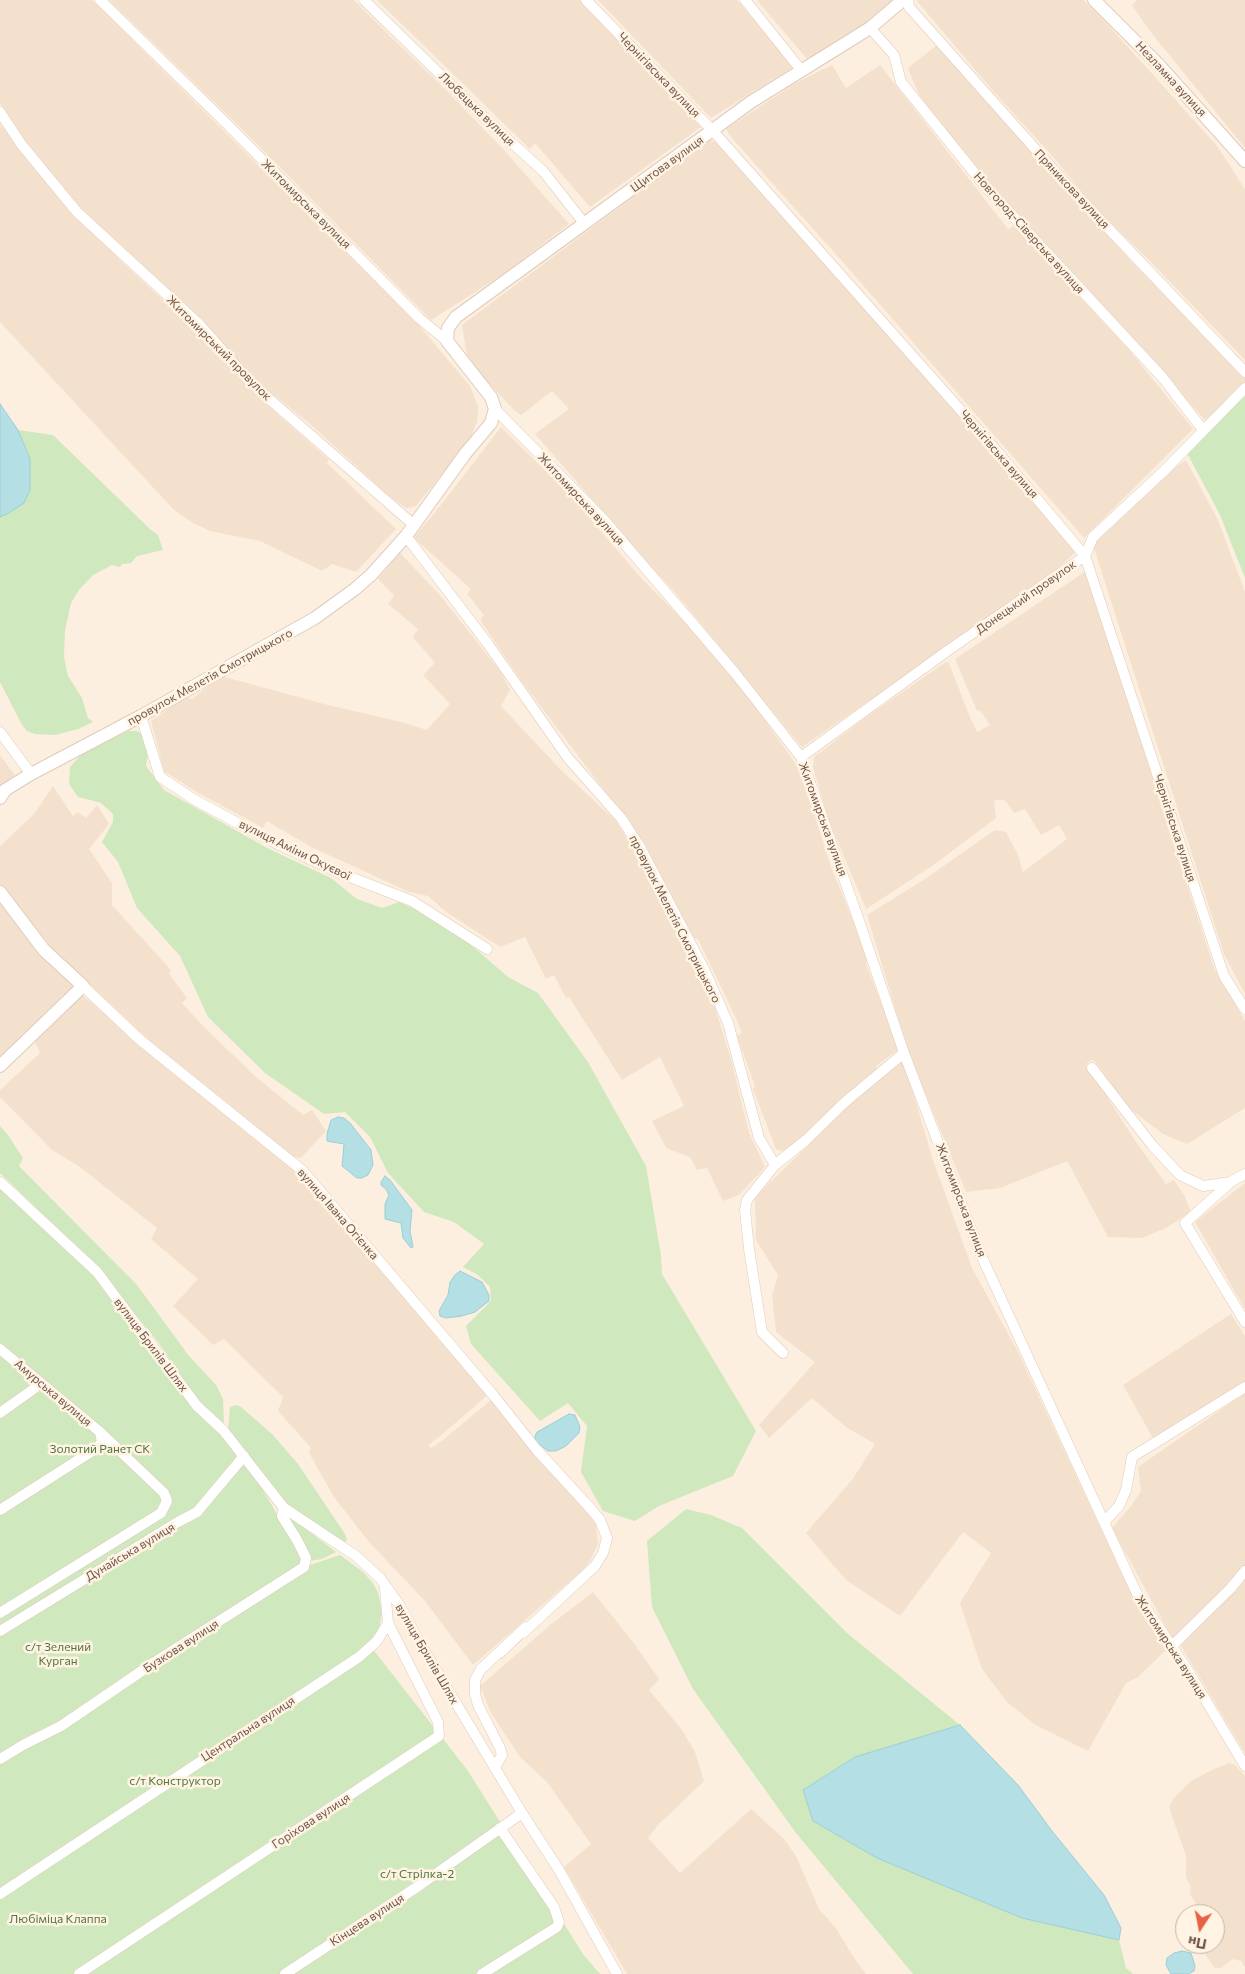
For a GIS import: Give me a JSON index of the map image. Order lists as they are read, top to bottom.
{
  "streets": {
    "street": [
      "Чернігівська вулиця",
      "Незламна вулиця",
      "Любецька вулиця",
      "Щитова вулиця",
      "Пряникова вулиця",
      "Житомирська вулиця",
      "Новгород-Сіверська вулиця",
      "Житомирський провулок",
      "Донецький провулок",
      "провулок Мелетія Смотрицького",
      "вулиця Аміни Окуєвої",
      "вулиця Івана Огієнка",
      "вулиця Брилів Шлях",
      "Амурська вулиця",
      "Дунайська вулиця",
      "Бузкова вулиця",
      "Центральна вулиця",
      "Горіхова вулиця",
      "Кінцева вулиця"
    ]
  },
  "crossings": [
    ["Чернігівська вулиця", "Щитова вулиця"],
    ["Чернігівська вулиця", "Донецький провулок"],
    ["Любецька вулиця", "Щитова вулиця"],
    ["Щитова вулиця", "Житомирська вулиця"],
    ["Щитова вулиця", "Новгород-Сіверська вулиця"],
    ["Житомирська вулиця", "Донецький провулок"],
    ["Житомирська вулиця", "провулок Мелетія Смотрицького"],
    ["Новгород-Сіверська вулиця", "Донецький провулок"],
    ["Житомирський провулок", "провулок Мелетія Смотрицького"],
    ["провулок Мелетія Смотрицького", "вулиця Аміни Окуєвої"],
    ["вулиця Брилів Шлях", "Дунайська вулиця"],
    ["вулиця Брилів Шлях", "Бузкова вулиця"],
    ["вулиця Брилів Шлях", "Кінцева вулиця"],
    ["Амурська вулиця", "Дунайська вулиця"],
    ["Центральна вулиця", "Горіхова вулиця"]
  ],
  "parks": [
    "Золотий Ранет СК",
    "с/т Зелений Курган",
    "с/т Конструктор",
    "с/т Стрілка-2",
    "Любіміца Клаппа"
  ],
  "north": "bottom"
}
